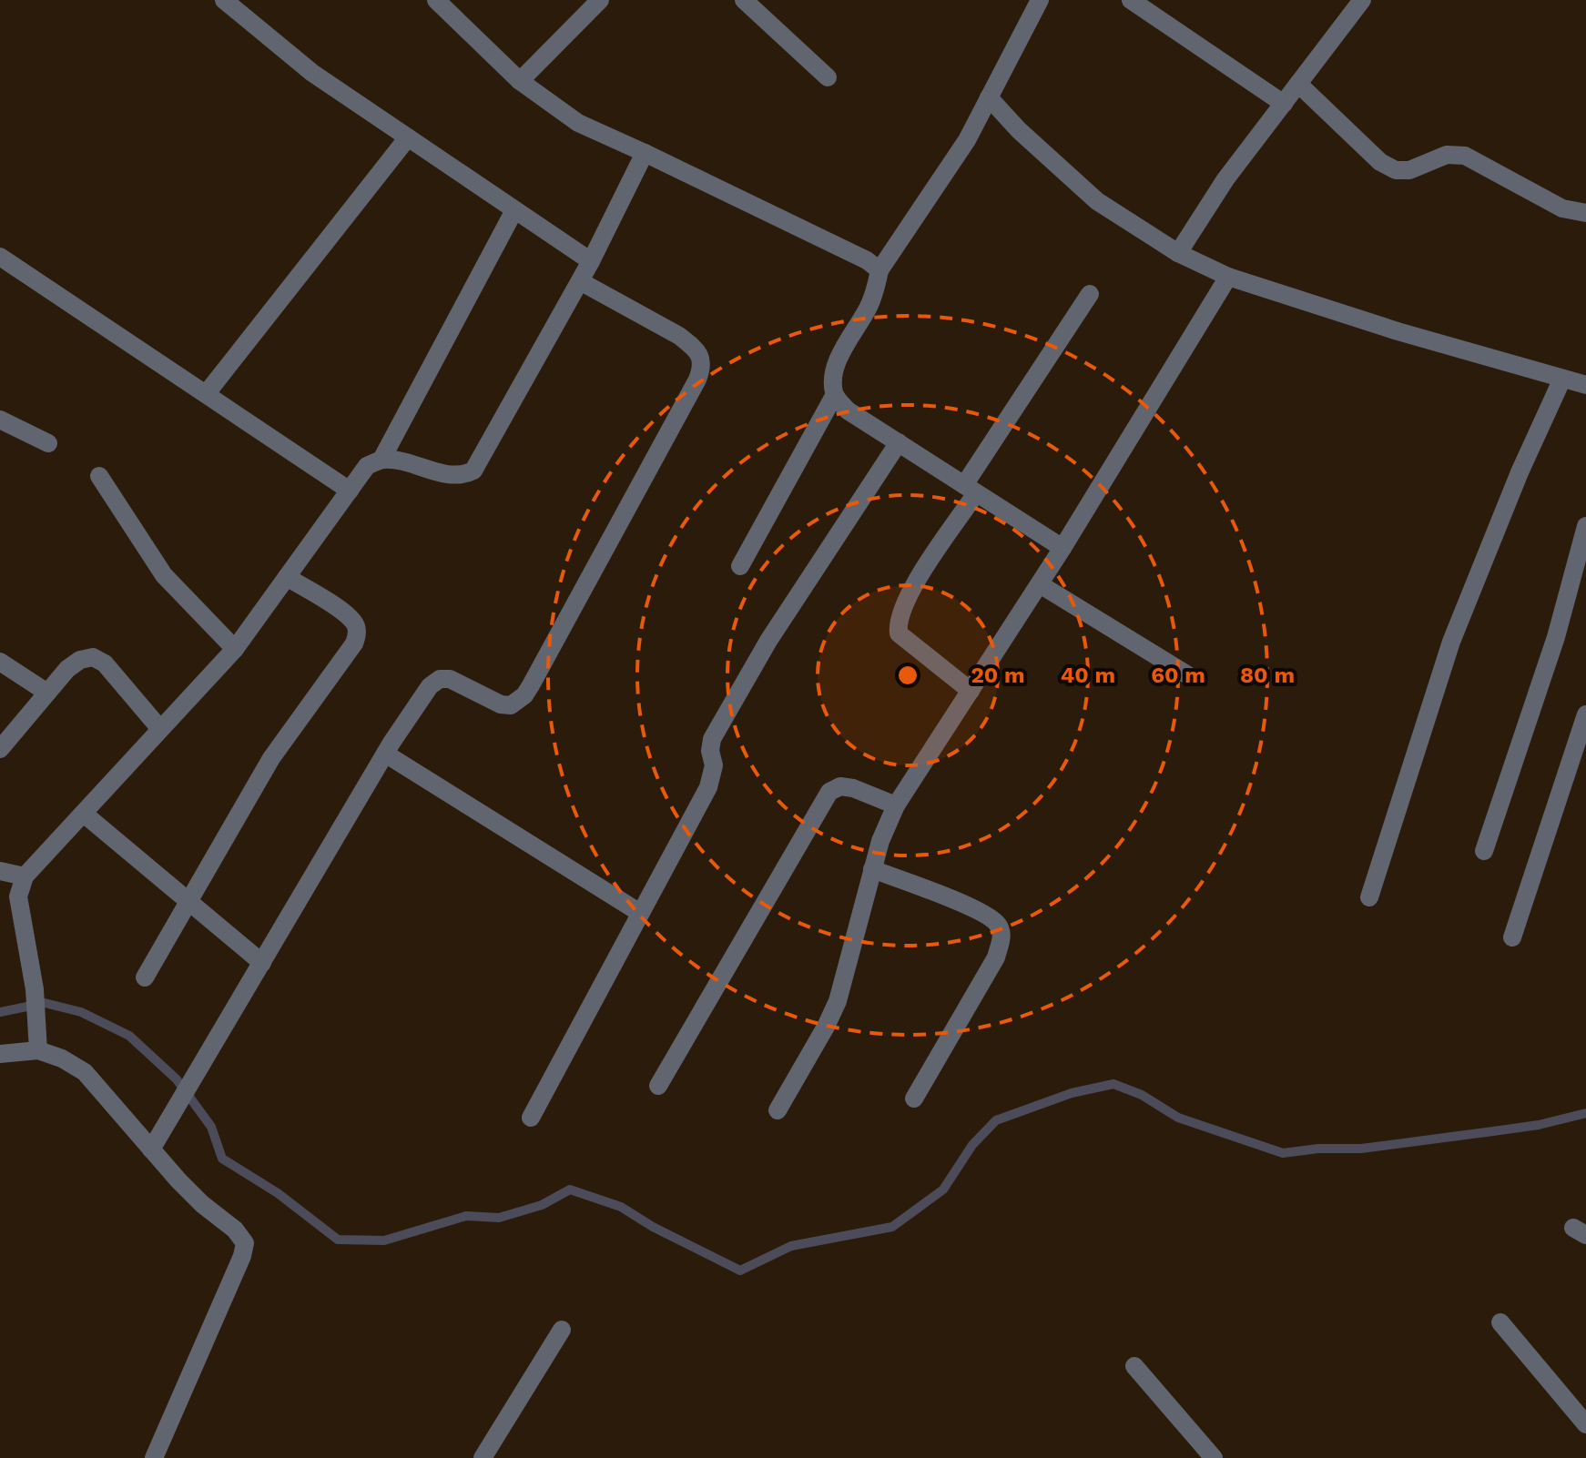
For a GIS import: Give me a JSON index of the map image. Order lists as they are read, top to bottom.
{
  "rings": [
    "20 m",
    "40 m",
    "60 m",
    "80 m"
  ]
}
